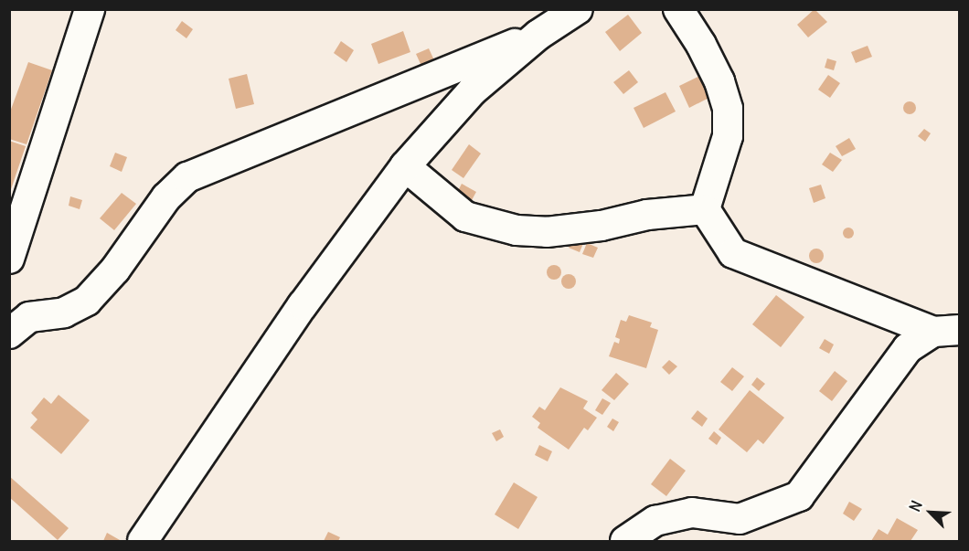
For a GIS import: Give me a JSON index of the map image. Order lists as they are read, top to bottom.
{
  "north": "top left"
}
